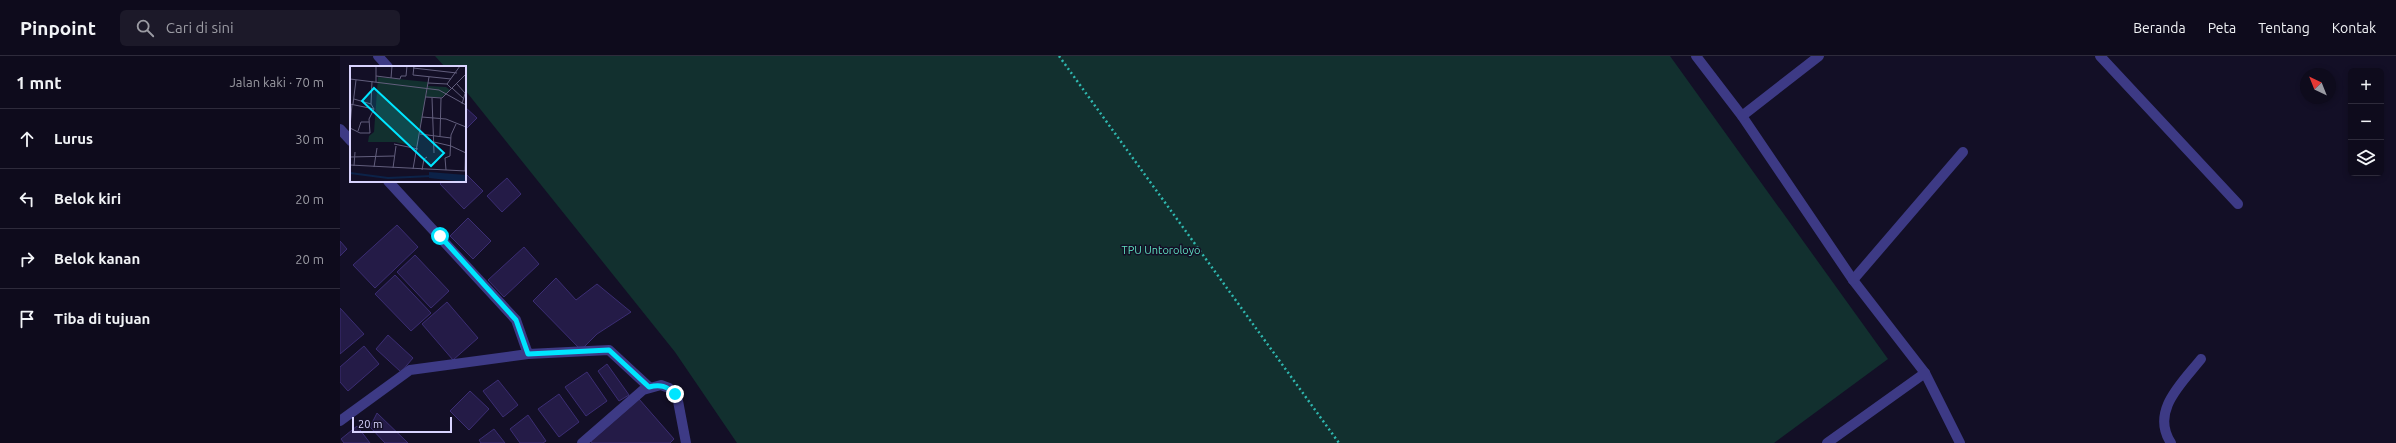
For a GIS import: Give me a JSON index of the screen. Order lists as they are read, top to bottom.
{
  "parks": ["TPU Untoroloyo"],
  "scale_bar": "20 m",
  "north": "top left",
  "page": {
    "header": "Pinpoint",
    "search": "Cari di sini",
    "nav": [
      "Beranda",
      "Peta",
      "Tentang",
      "Kontak"
    ],
    "heading": ["1 mnt", "Jalan kaki · 70 m"],
    "map_buttons": ["+", "−"],
    "list": [
      ["Lurus", "30 m"],
      ["Belok kiri", "20 m"],
      ["Belok kanan", "20 m"],
      "Tiba di tujuan"
    ],
    "scale": "20 m"
  }
}
